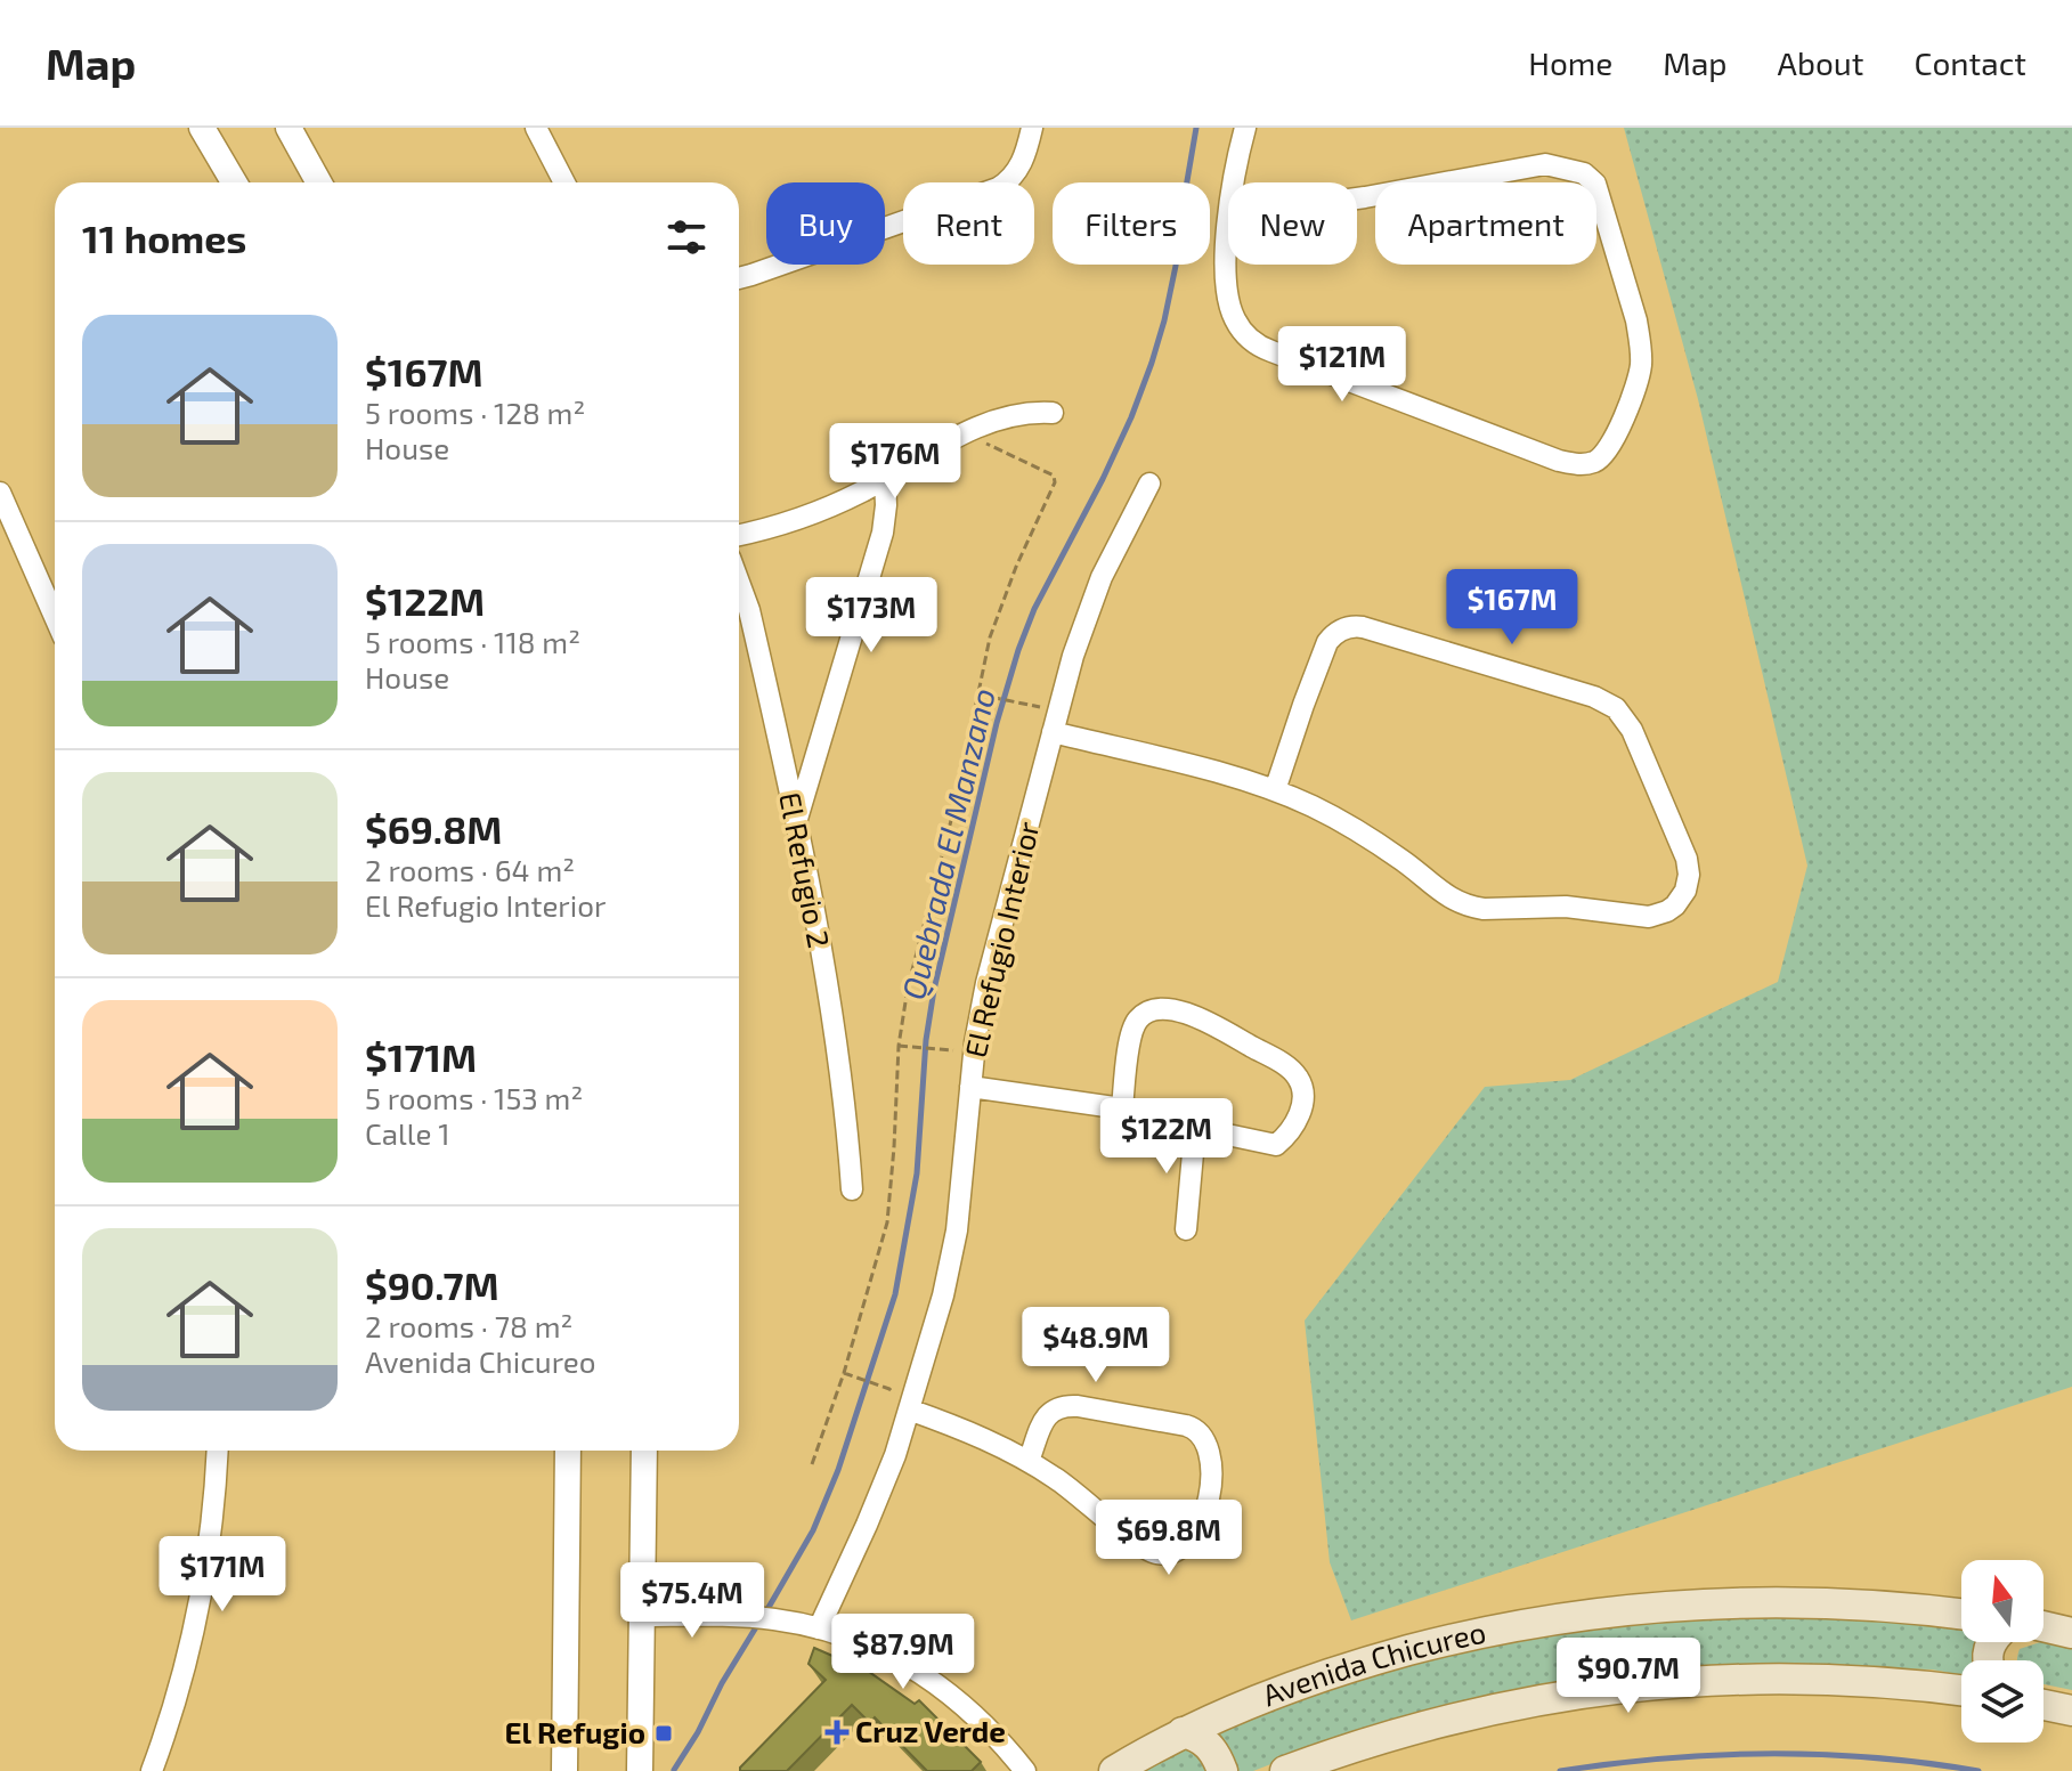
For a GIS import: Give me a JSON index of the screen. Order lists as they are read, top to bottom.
{
  "streets": {
    "main road": ["Avenida Chicureo"],
    "street": ["El Refugio 2", "El Refugio Interior"]
  },
  "water": ["Quebrada El Manzano"],
  "places": {
    "health": ["Cruz Verde"],
    "transit": ["El Refugio"]
  },
  "north": "top",
  "page": {
    "header": "Map",
    "nav": [
      "Home",
      "Map",
      "About",
      "Contact"
    ],
    "chip": [
      "Buy",
      "Rent",
      "Filters",
      "New",
      "Apartment"
    ],
    "heading": "11 homes",
    "list": [
      {
        "name": "$167M",
        "note": "5 rooms · 128 m² · House"
      },
      {
        "name": "$122M",
        "note": "5 rooms · 118 m² · House"
      },
      {
        "name": "$69.8M",
        "note": "2 rooms · 64 m² · El Refugio Interior"
      },
      {
        "name": "$171M",
        "note": "5 rooms · 153 m² · Calle 1"
      },
      {
        "name": "$90.7M",
        "note": "2 rooms · 78 m² · Avenida Chicureo"
      }
    ],
    "price": [
      "$121M",
      "$176M",
      "$167M",
      "$173M",
      "$122M",
      "$48.9M",
      "$69.8M",
      "$171M",
      "$75.4M",
      "$87.9M",
      "$90.7M"
    ]
  }
}
